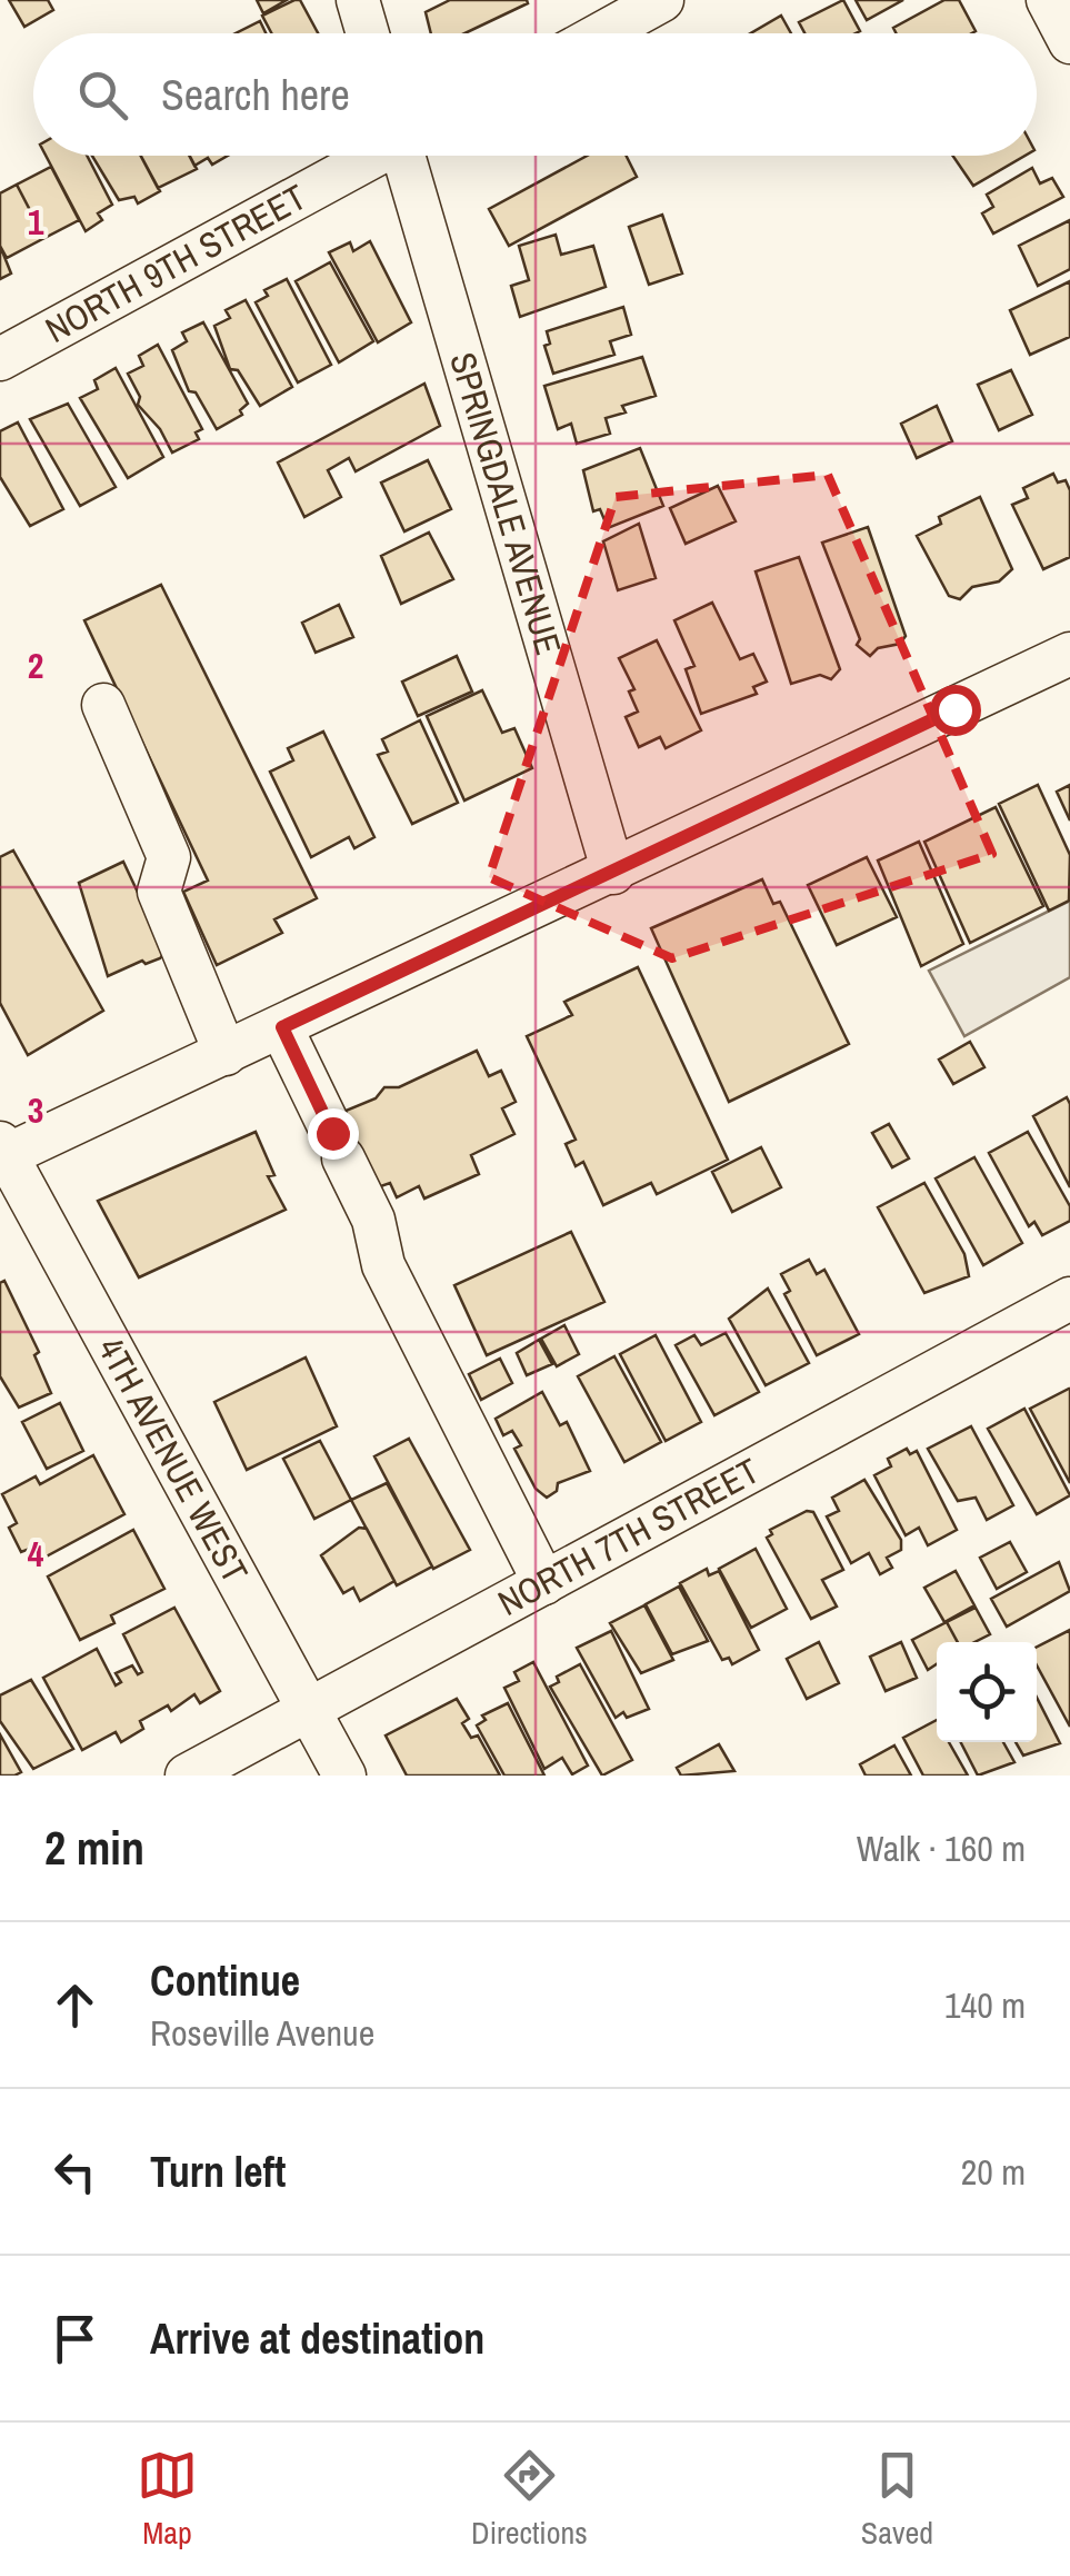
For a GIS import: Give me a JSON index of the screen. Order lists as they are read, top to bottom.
{
  "streets": {
    "street": [
      "NORTH 9TH STREET",
      "SPRINGDALE AVENUE",
      "4TH AVENUE WEST",
      "NORTH 7TH STREET"
    ]
  },
  "crossings": [
    ["4TH AVENUE WEST", "NORTH 7TH STREET"]
  ],
  "page": {
    "search": "Search here",
    "heading": ["2 min", "Walk · 160 m"],
    "list": [
      ["Continue", "Roseville Avenue", "140 m"],
      ["Turn left", "20 m"],
      "Arrive at destination"
    ],
    "nav": ["Map", "Directions", "Saved"]
  },
  "grid": {
    "rows": [
      "1",
      "2",
      "3",
      "4"
    ]
  }
}
